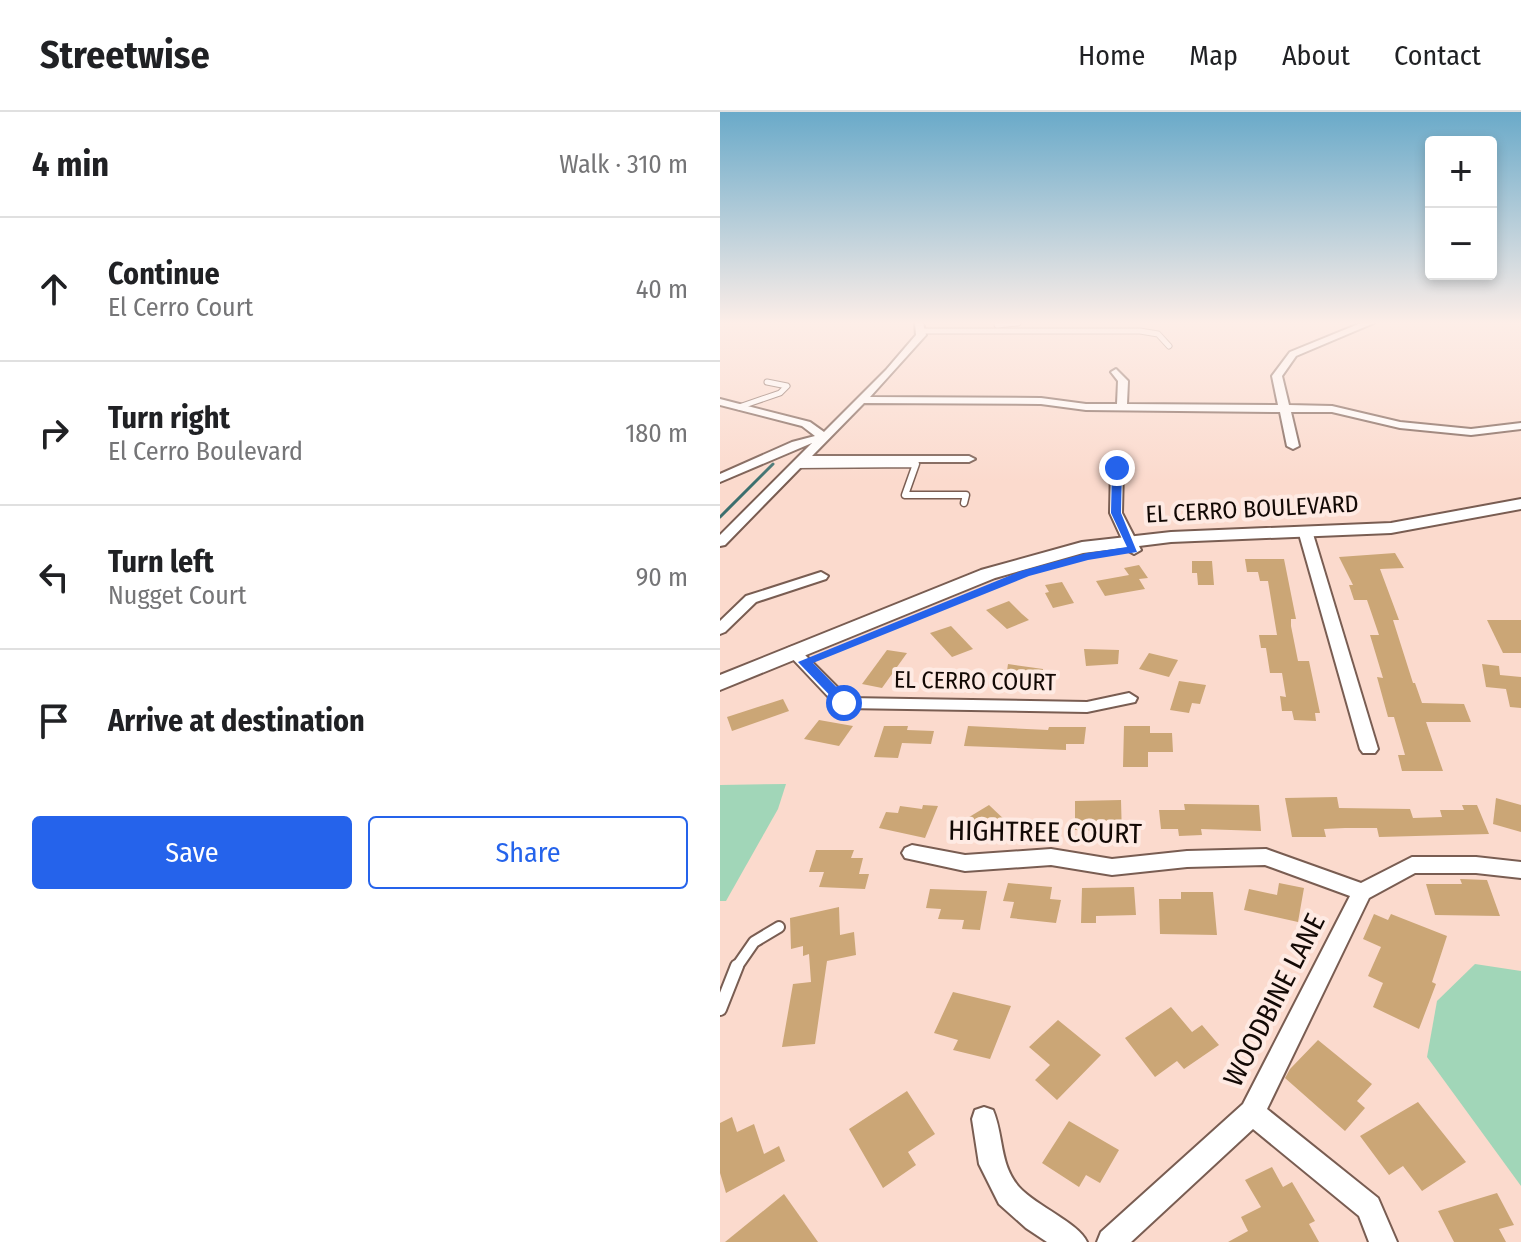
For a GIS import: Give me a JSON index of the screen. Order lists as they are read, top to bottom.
{
  "streets": {
    "street": [
      "EL CERRO BOULEVARD",
      "EL CERRO COURT",
      "HIGHTREE COURT",
      "WOODBINE LANE"
    ]
  },
  "crossings": [
    ["EL CERRO BOULEVARD", "EL CERRO COURT"],
    ["HIGHTREE COURT", "WOODBINE LANE"]
  ],
  "page": {
    "header": "Streetwise",
    "nav": [
      "Home",
      "Map",
      "About",
      "Contact"
    ],
    "heading": ["4 min", "Walk · 310 m"],
    "map_buttons": ["+", "−"],
    "list": [
      ["Continue", "El Cerro Court", "40 m"],
      ["Turn right", "El Cerro Boulevard", "180 m"],
      ["Turn left", "Nugget Court", "90 m"],
      "Arrive at destination"
    ],
    "buttons": ["Save", "Share"]
  }
}
